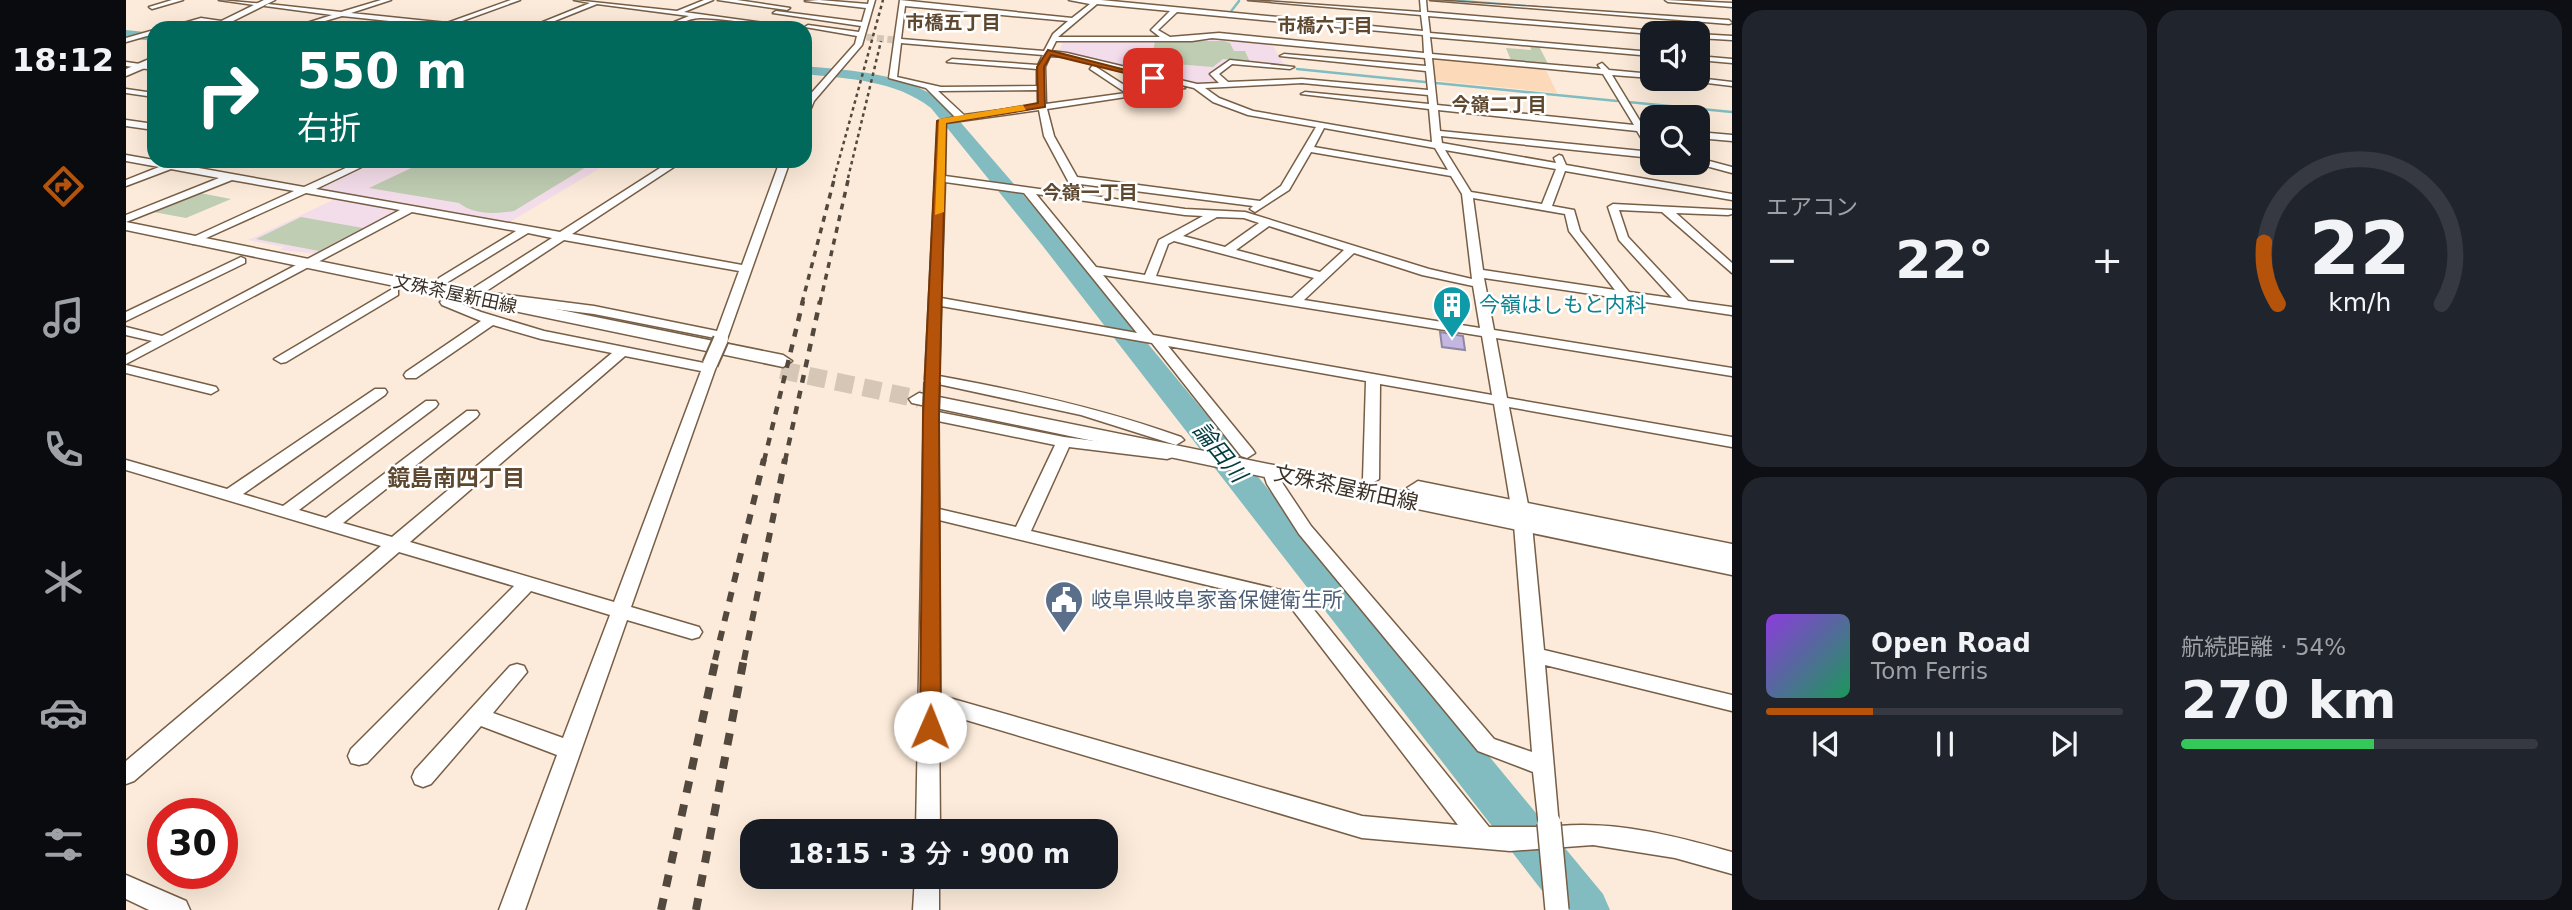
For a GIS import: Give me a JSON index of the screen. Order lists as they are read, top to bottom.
{
  "streets": {
    "main road": ["文殊茶屋新田線"]
  },
  "districts": [
    "市橋五丁目",
    "市橋六丁目",
    "今嶺二丁目",
    "今嶺一丁目",
    "鏡島南四丁目"
  ],
  "water": ["論田川"],
  "places": {
    "building": ["今嶺はしもと内科"],
    "public building": ["岐阜県岐阜家畜保健衛生所"]
  },
  "page": {
    "tabs": "18:12",
    "tile": [
      "エアコン",
      ["航続距離 · 54%", "270 km"]
    ],
    "turn": ["550 m", "右折"],
    "heat": ["−", "22°", "+"],
    "song": ["Open Road", "Tom Ferris"],
    "limit": "30",
    "trip": "18:15 · 3 分 · 900 m",
    "gauge": ["22", "km/h"]
  }
}
